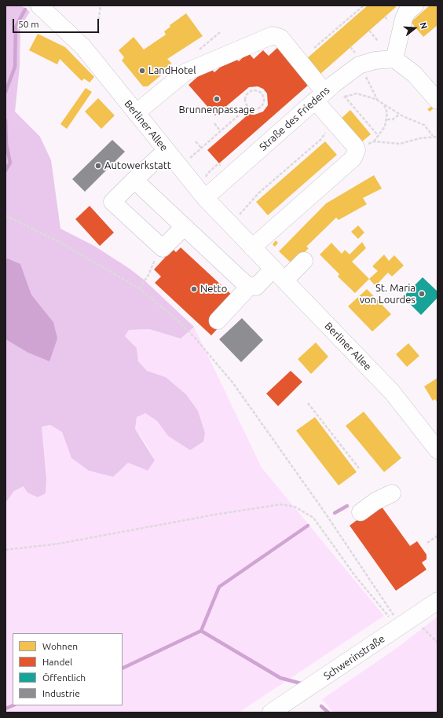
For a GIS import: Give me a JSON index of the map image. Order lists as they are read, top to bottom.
{
  "streets": {
    "street": ["Straße des Friedens", "Berliner Allee", "Schwerinstraße"]
  },
  "crossings": [
    ["Straße des Friedens", "Berliner Allee"]
  ],
  "places": [
    "LandHotel",
    "Brunnenpassage",
    "Autowerkstatt",
    "Netto",
    "St. Maria von Lourdes"
  ],
  "legend": [
    "Wohnen",
    "Handel",
    "Öffentlich",
    "Industrie"
  ],
  "scale_bar": "50 m",
  "north": "right"
}
